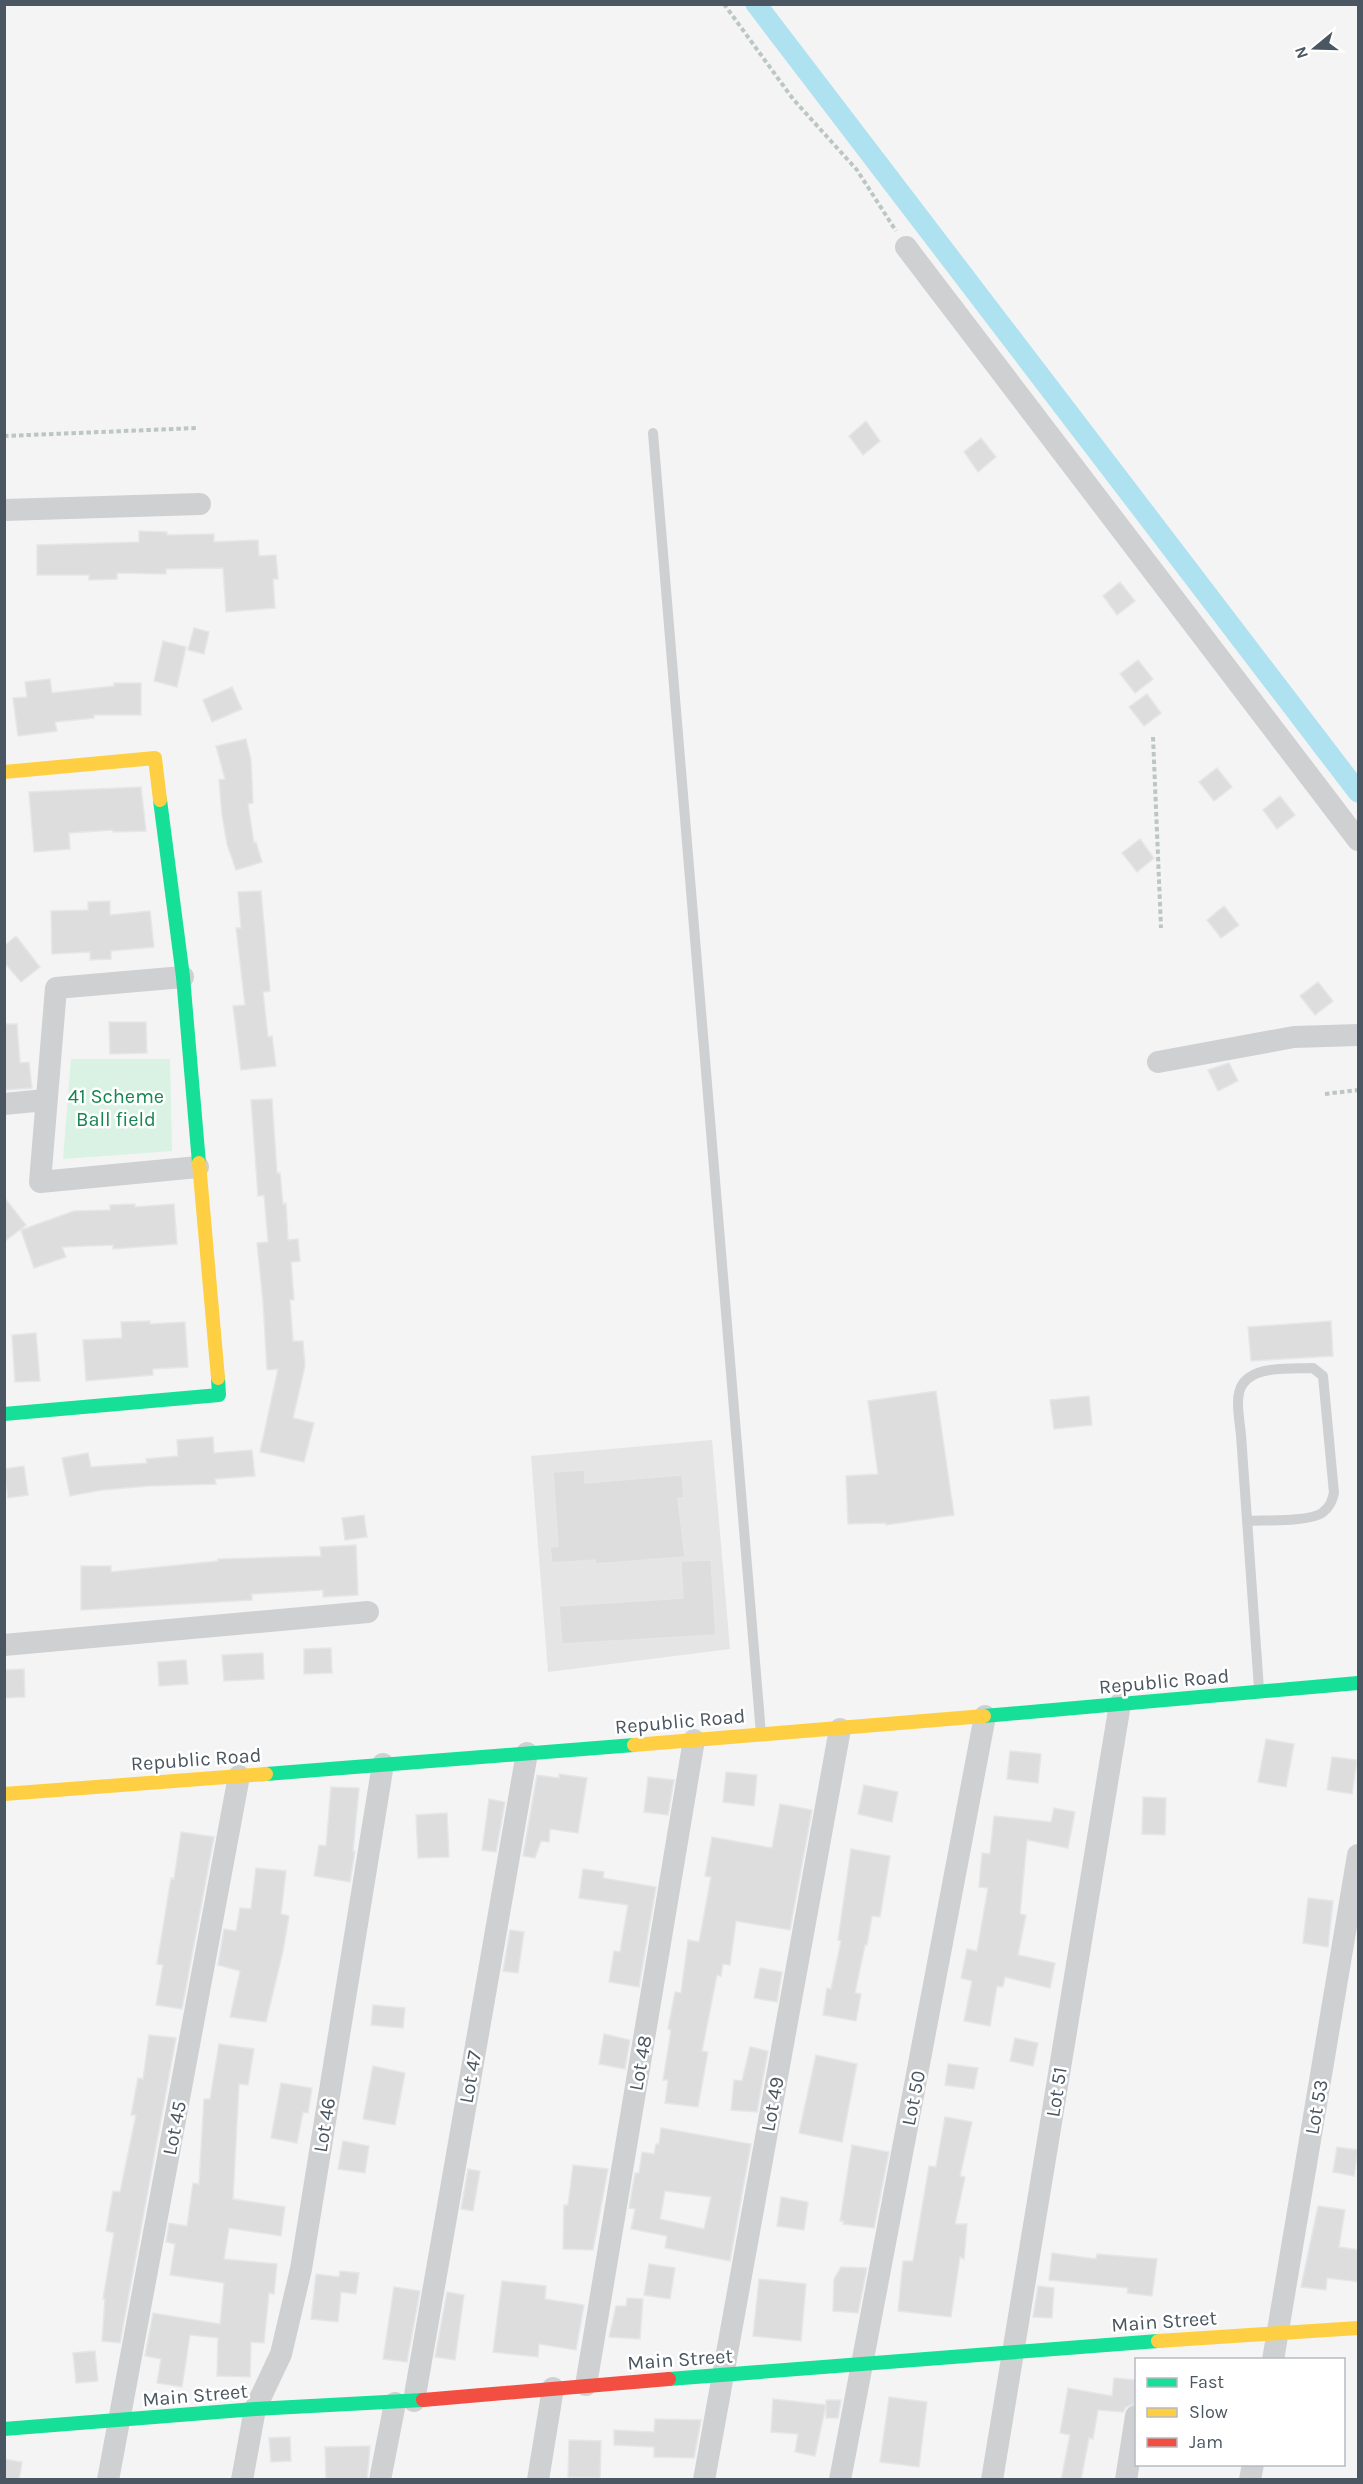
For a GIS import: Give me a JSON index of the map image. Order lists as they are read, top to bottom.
{
  "streets": {
    "street": [
      "Republic Road",
      "Lot 48",
      "Lot 47",
      "Lot 51",
      "Lot 50",
      "Lot 49",
      "Lot 53",
      "Lot 46",
      "Lot 45",
      "Main Street"
    ]
  },
  "crossings": [
    ["Republic Road", "Lot 48"],
    ["Republic Road", "Lot 47"],
    ["Republic Road", "Lot 51"],
    ["Republic Road", "Lot 50"],
    ["Republic Road", "Lot 49"],
    ["Republic Road", "Lot 46"],
    ["Republic Road", "Lot 45"],
    ["Lot 48", "Main Street"],
    ["Lot 47", "Main Street"],
    ["Lot 51", "Main Street"],
    ["Lot 50", "Main Street"],
    ["Lot 49", "Main Street"],
    ["Lot 53", "Main Street"],
    ["Lot 46", "Main Street"],
    ["Lot 45", "Main Street"]
  ],
  "parks": ["41 Scheme Ball field"],
  "legend": ["Fast", "Slow", "Jam"],
  "north": "left"
}
